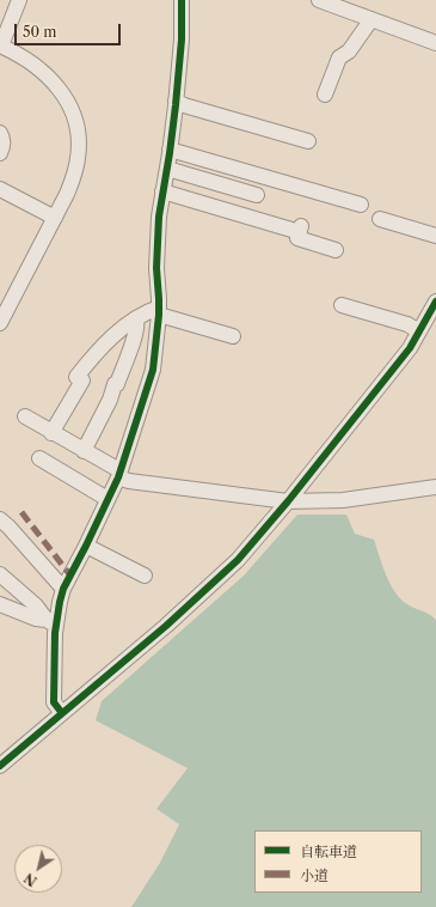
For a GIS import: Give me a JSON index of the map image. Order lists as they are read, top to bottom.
{
  "legend": ["自転車道", "小道"],
  "scale_bar": "50 m",
  "north": "bottom left"
}
